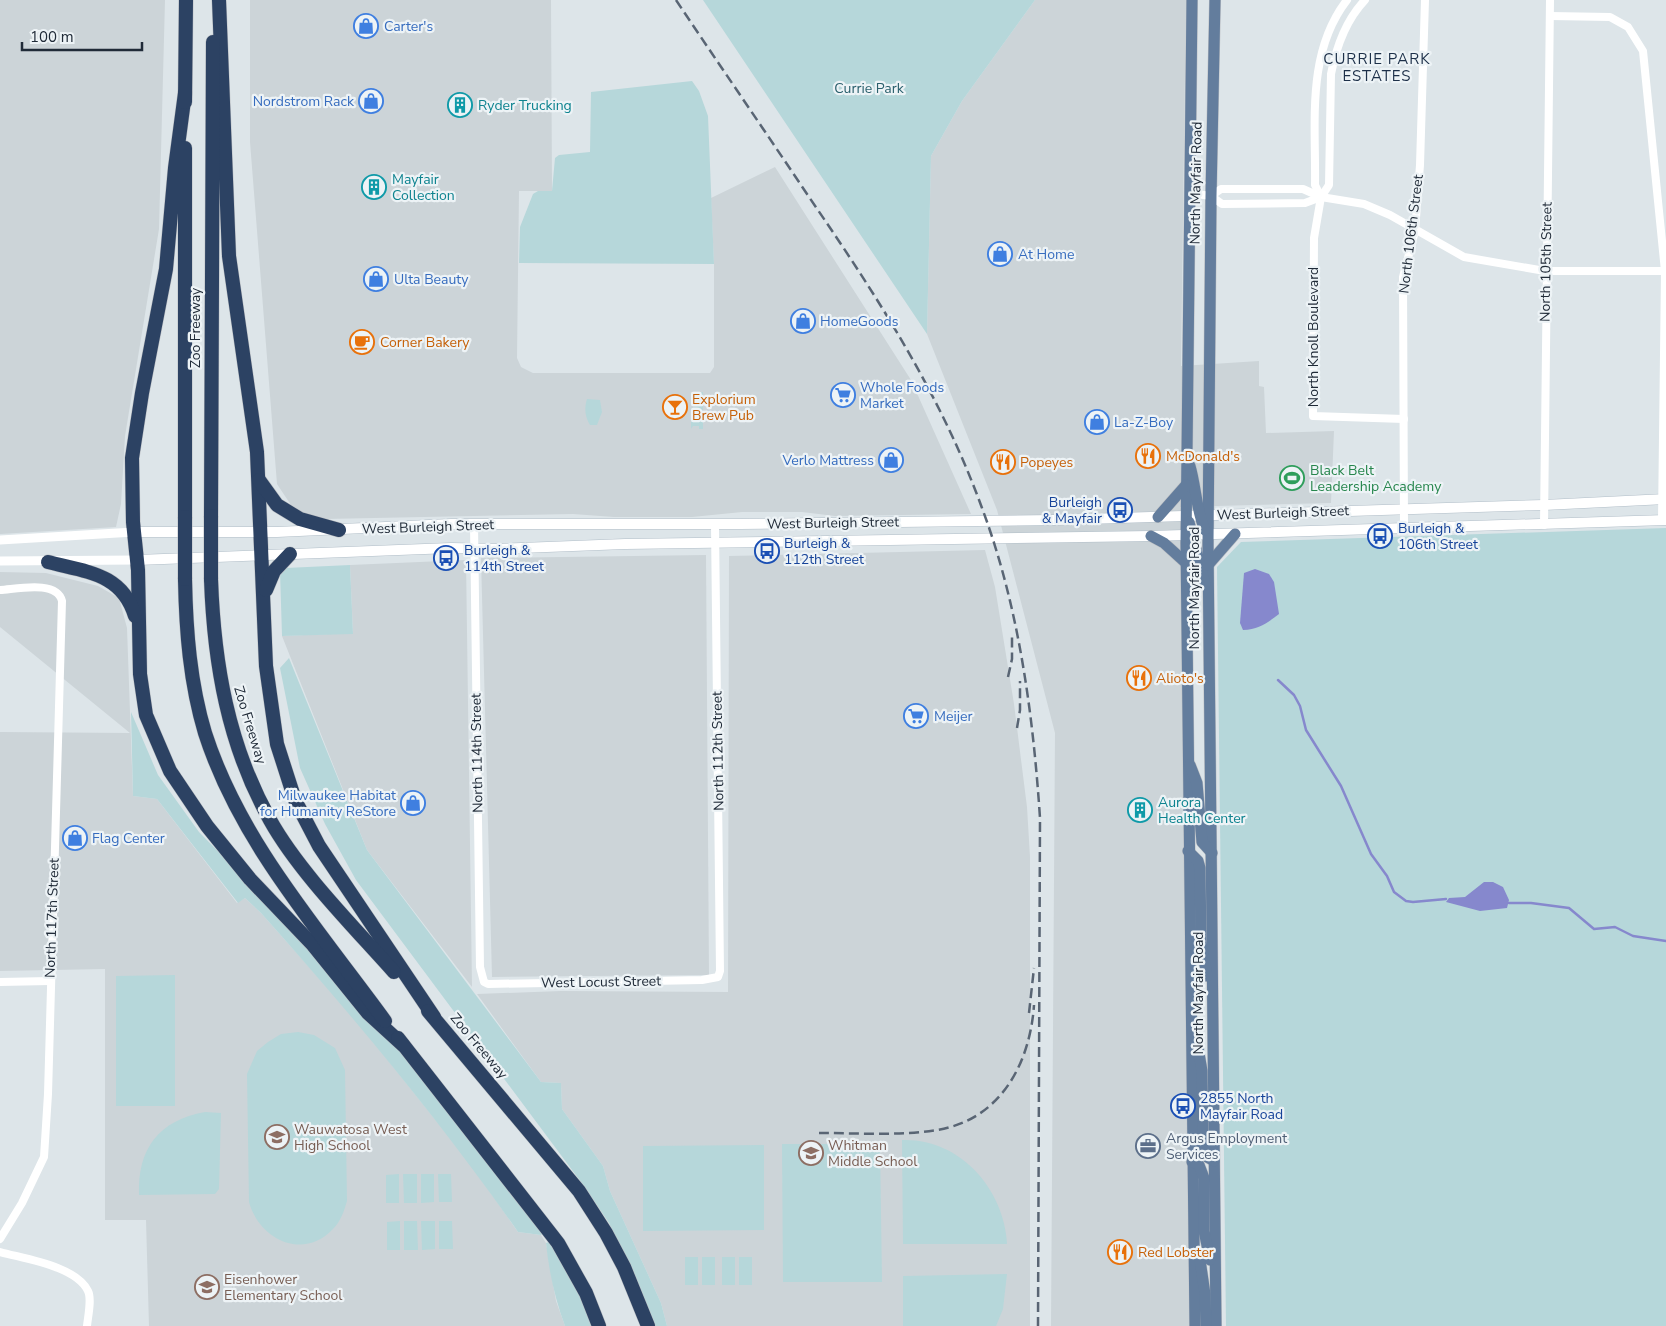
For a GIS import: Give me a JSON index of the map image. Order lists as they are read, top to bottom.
{
  "streets": {
    "highway": ["Zoo Freeway"],
    "main road": ["North Mayfair Road", "West Burleigh Street"],
    "street": [
      "North 106th Street",
      "North 105th Street",
      "North Knoll Boulevard",
      "North 112th Street",
      "North 114th Street",
      "North 117th Street",
      "West Locust Street"
    ]
  },
  "crossings": [
    ["North Mayfair Road", "West Burleigh Street"],
    ["North 106th Street", "North Knoll Boulevard"],
    ["North 106th Street", "West Burleigh Street"],
    ["North 105th Street", "West Burleigh Street"],
    ["West Burleigh Street", "North 112th Street"],
    ["West Burleigh Street", "North 114th Street"],
    ["North 112th Street", "West Locust Street"],
    ["North 114th Street", "West Locust Street"]
  ],
  "districts": ["CURRIE PARK ESTATES"],
  "parks": ["Currie Park"],
  "places": {
    "shop": [
      "Carter's",
      "Nordstrom Rack",
      "At Home",
      "Ulta Beauty",
      "HomeGoods",
      "La-Z-Boy",
      "Verlo Mattress",
      "Milwaukee Habitat for Humanity ReStore",
      "Flag Center"
    ],
    "building": ["Ryder Trucking", "Mayfair Collection", "Aurora Health Center"],
    "cafe": ["Corner Bakery"],
    "supermarket": ["Whole Foods Market", "Meijer"],
    "bar": ["Explorium Brew Pub"],
    "restaurant": [
      "McDonald's",
      "Popeyes",
      "Alioto's",
      "Red Lobster"
    ],
    "sports": ["Black Belt Leadership Academy"],
    "bus stop": [
      "Burleigh & Mayfair",
      "Burleigh & 106th Street",
      "Burleigh & 112th Street",
      "Burleigh & 114th Street",
      "2855 North Mayfair Road"
    ],
    "school or university": ["Wauwatosa West High School", "Whitman Middle School", "Eisenhower Elementary School"],
    "office": ["Argus Employment Services"]
  },
  "scale_bar": "100 m"
}
